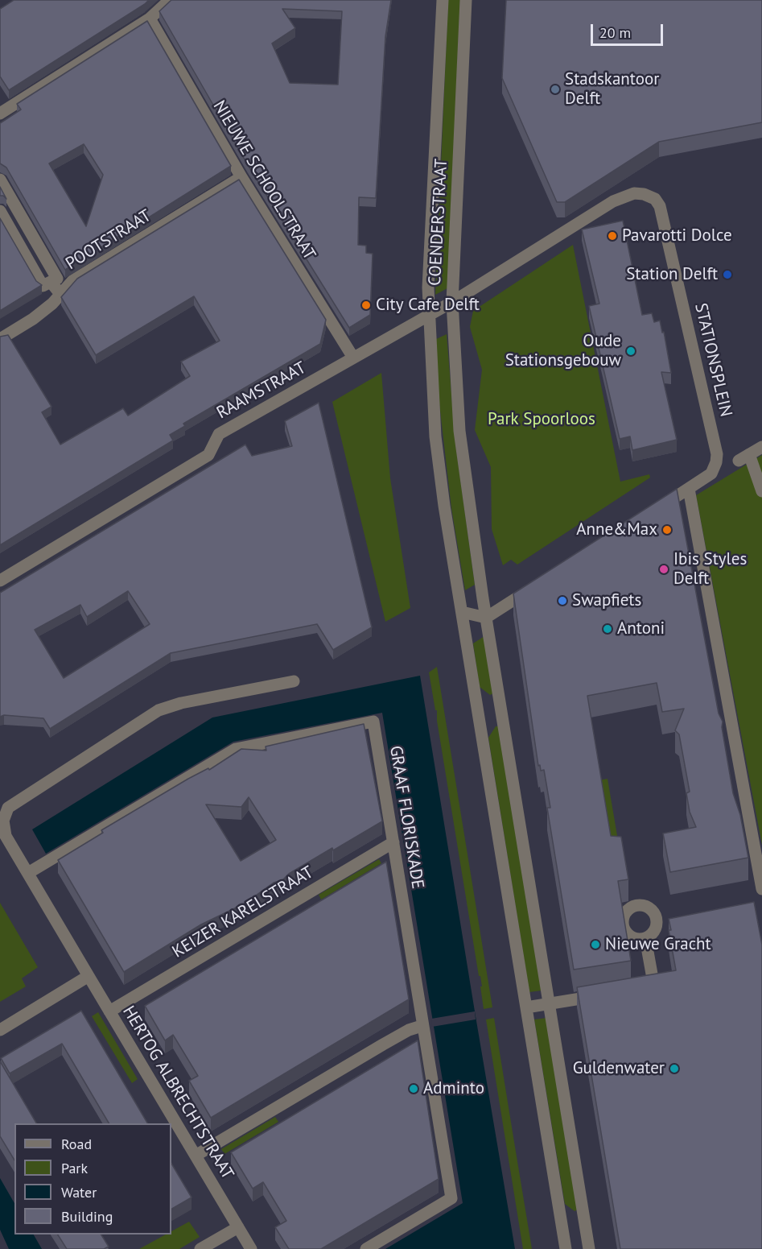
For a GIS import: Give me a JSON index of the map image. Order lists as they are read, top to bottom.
{
  "streets": {
    "street": [
      "NIEUWE SCHOOLSTRAAT",
      "COENDERSTRAAT",
      "POOTSTRAAT",
      "STATIONSPLEIN",
      "RAAMSTRAAT",
      "GRAAF FLORISKADE",
      "KEIZER KARELSTRAAT",
      "HERTOG ALBRECHTSTRAAT"
    ]
  },
  "crossings": [
    ["NIEUWE SCHOOLSTRAAT", "POOTSTRAAT"],
    ["NIEUWE SCHOOLSTRAAT", "RAAMSTRAAT"],
    ["COENDERSTRAAT", "STATIONSPLEIN"],
    ["COENDERSTRAAT", "RAAMSTRAAT"],
    ["STATIONSPLEIN", "RAAMSTRAAT"],
    ["GRAAF FLORISKADE", "KEIZER KARELSTRAAT"],
    ["GRAAF FLORISKADE", "HERTOG ALBRECHTSTRAAT"],
    ["KEIZER KARELSTRAAT", "HERTOG ALBRECHTSTRAAT"]
  ],
  "parks": ["Park Spoorloos"],
  "places": [
    "Stadskantoor Delft",
    "Pavarotti Dolce",
    "Station Delft",
    "City Cafe Delft",
    "Oude Stationsgebouw",
    "Anne&Max",
    "Ibis Styles Delft",
    "Swapfiets",
    "Antoni",
    "Nieuwe Gracht",
    "Guldenwater",
    "Adminto"
  ],
  "legend": [
    "Road",
    "Park",
    "Water",
    "Building"
  ],
  "scale_bar": "20 m"
}
